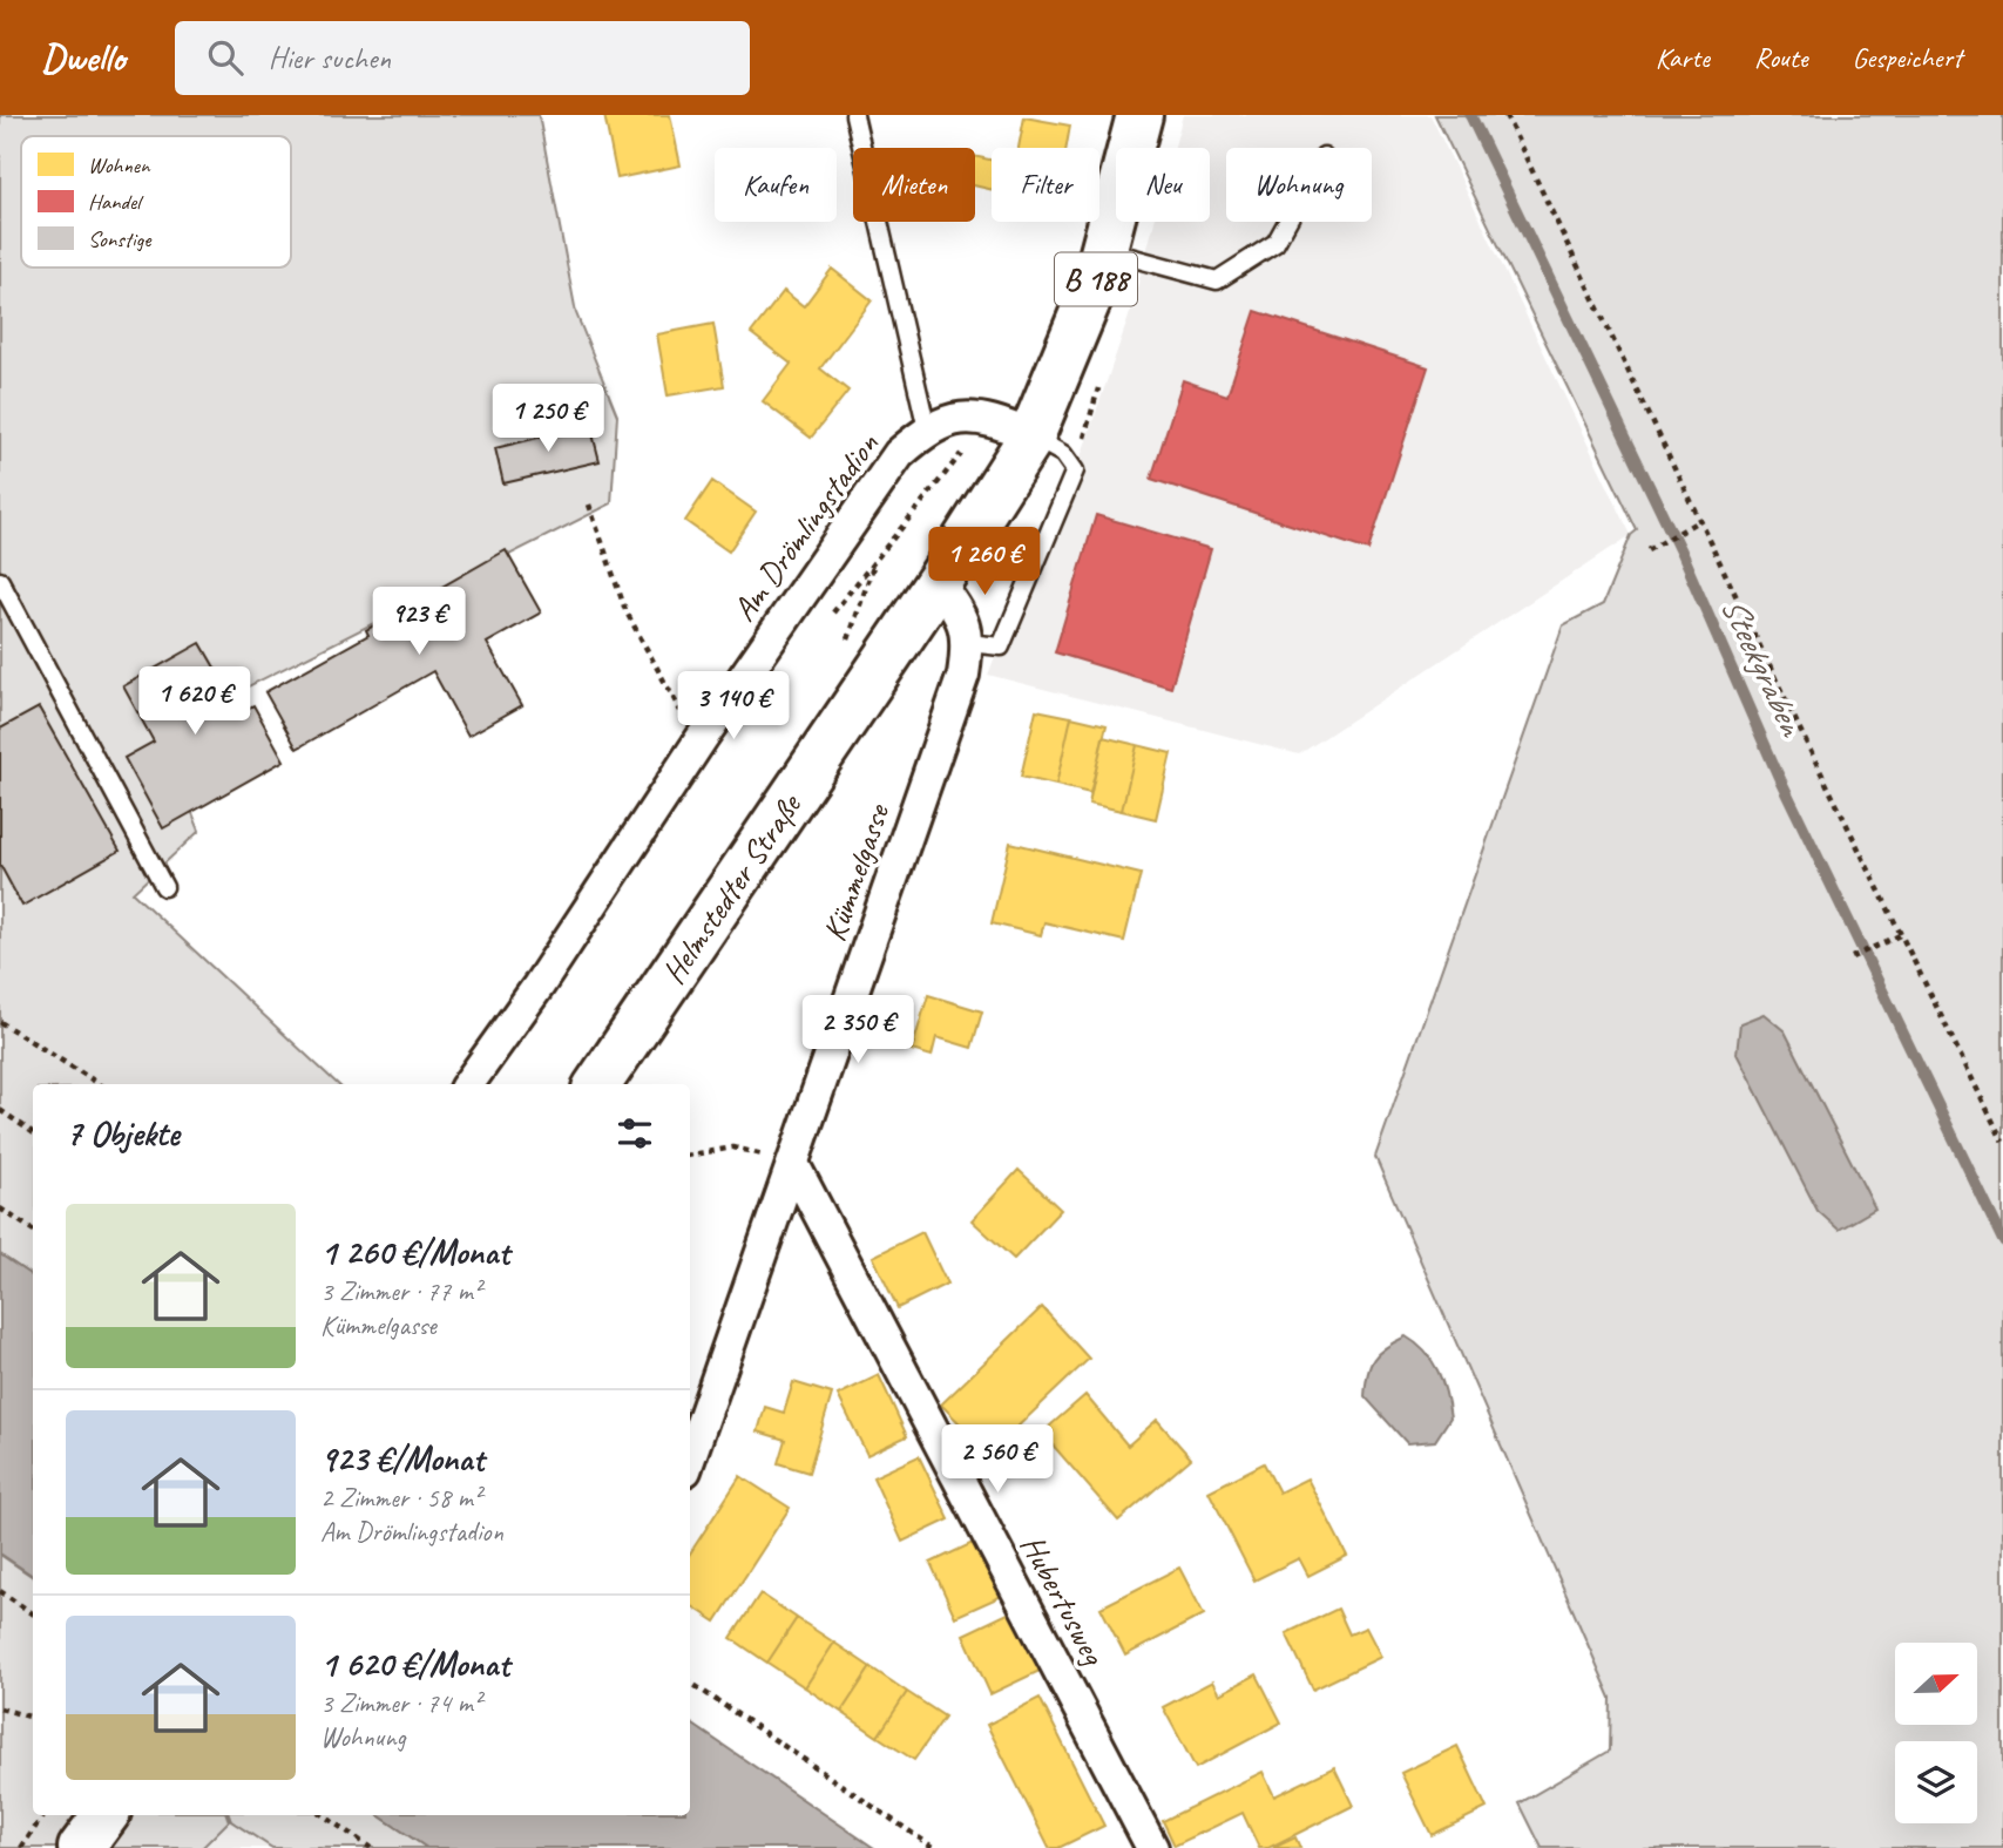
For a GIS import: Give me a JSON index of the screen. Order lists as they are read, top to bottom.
{
  "streets": {
    "main road": ["B 188", "Helmstedter Straße"],
    "street": ["Am Drömlingstadion", "Kümmelgasse", "Hubertusweg"]
  },
  "crossings": [
    ["Am Drömlingstadion", "Helmstedter Straße"],
    ["Kümmelgasse", "Hubertusweg"]
  ],
  "water": ["Steekgraben"],
  "legend": ["Wohnen", "Handel", "Sonstige"],
  "north": "right",
  "page": {
    "header": "Dwello",
    "search": "Hier suchen",
    "nav": ["Karte", "Route", "Gespeichert"],
    "chip": [
      "Kaufen",
      "Mieten",
      "Filter",
      "Neu",
      "Wohnung"
    ],
    "price": [
      "1 250 €",
      "1 260 €",
      "923 €",
      "1 620 €",
      "3 140 €",
      "2 350 €",
      "2 560 €"
    ],
    "heading": "7 Objekte",
    "list": [
      {
        "name": "1 260 €/Monat",
        "note": "3 Zimmer · 77 m² · Kümmelgasse"
      },
      {
        "name": "923 €/Monat",
        "note": "2 Zimmer · 58 m² · Am Drömlingstadion"
      },
      {
        "name": "1 620 €/Monat",
        "note": "3 Zimmer · 74 m² · Wohnung"
      }
    ]
  }
}
